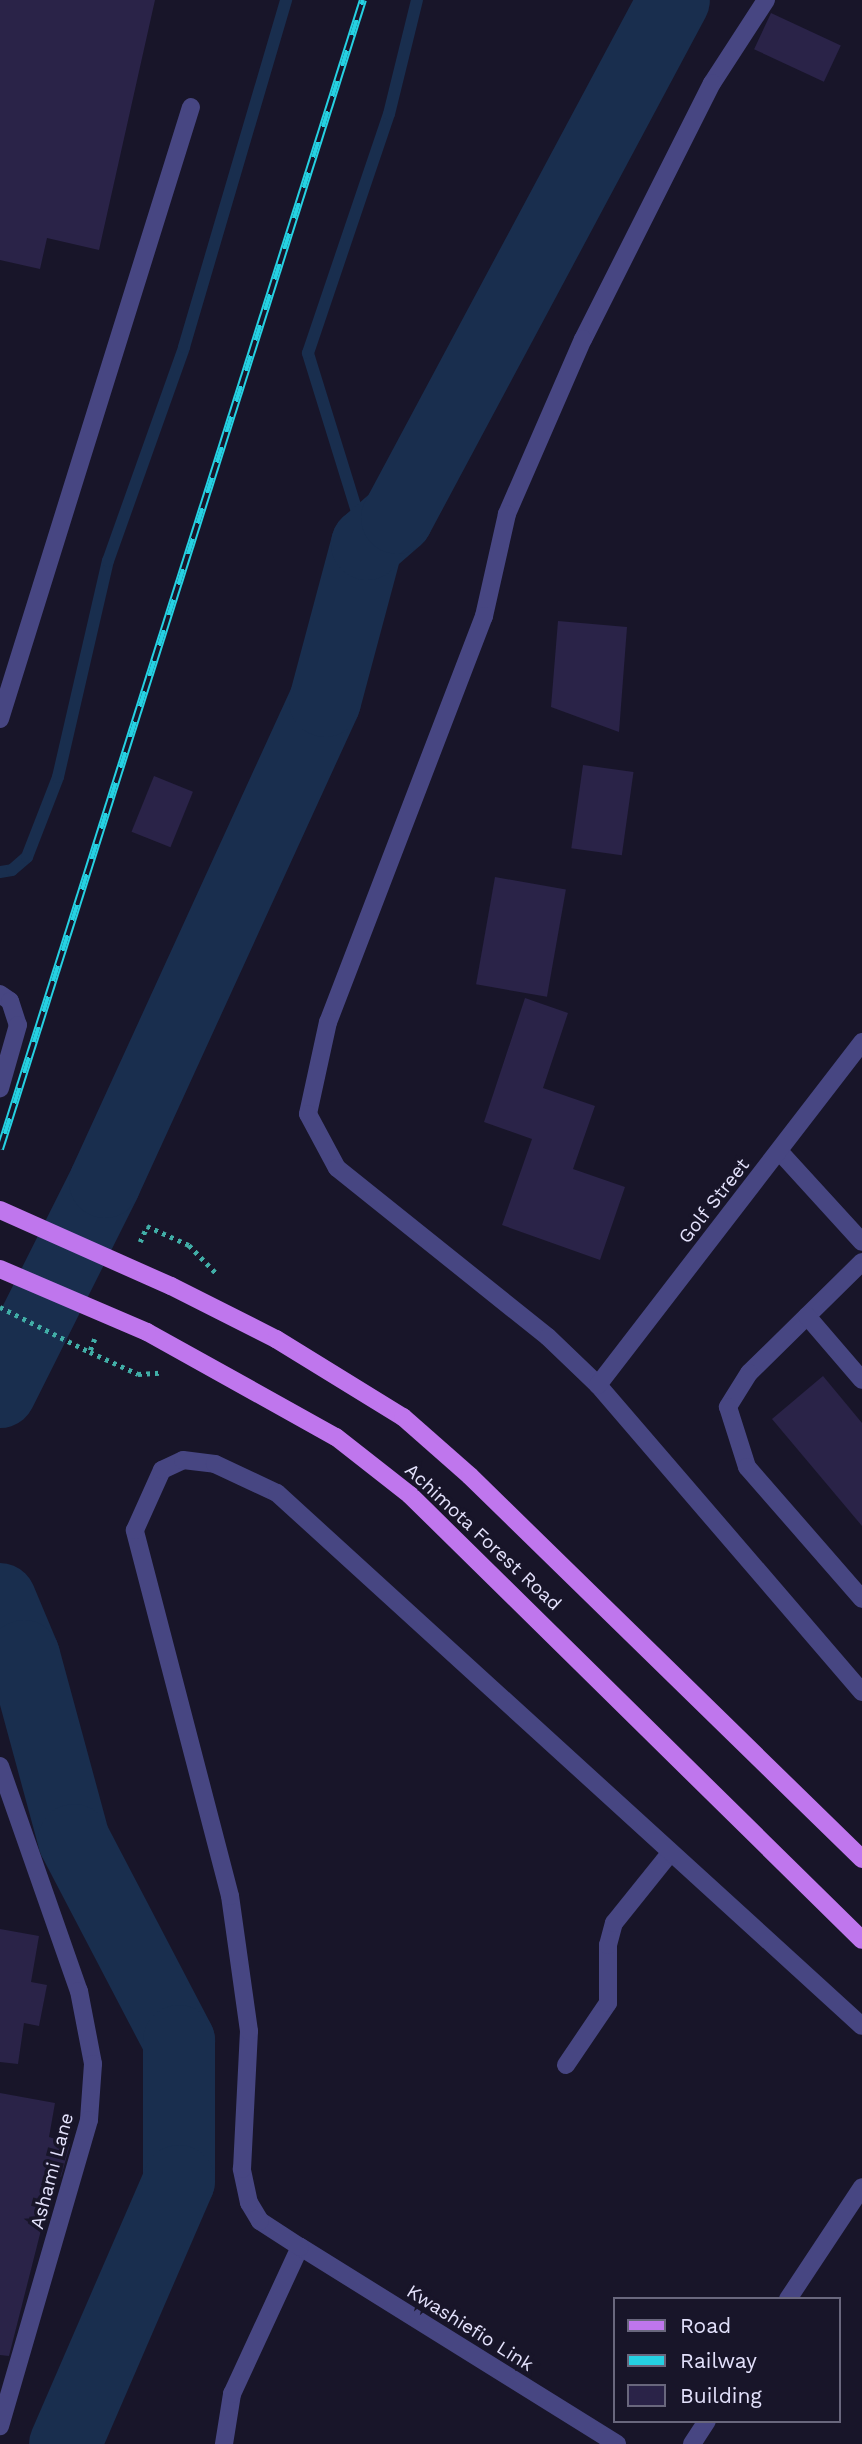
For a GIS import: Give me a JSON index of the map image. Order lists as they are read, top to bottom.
{
  "streets": {
    "main road": ["Achimota Forest Road"],
    "street": ["Golf Street", "Ashami Lane", "Kwashiefio Link"]
  },
  "legend": ["Road", "Railway", "Building"]
}
